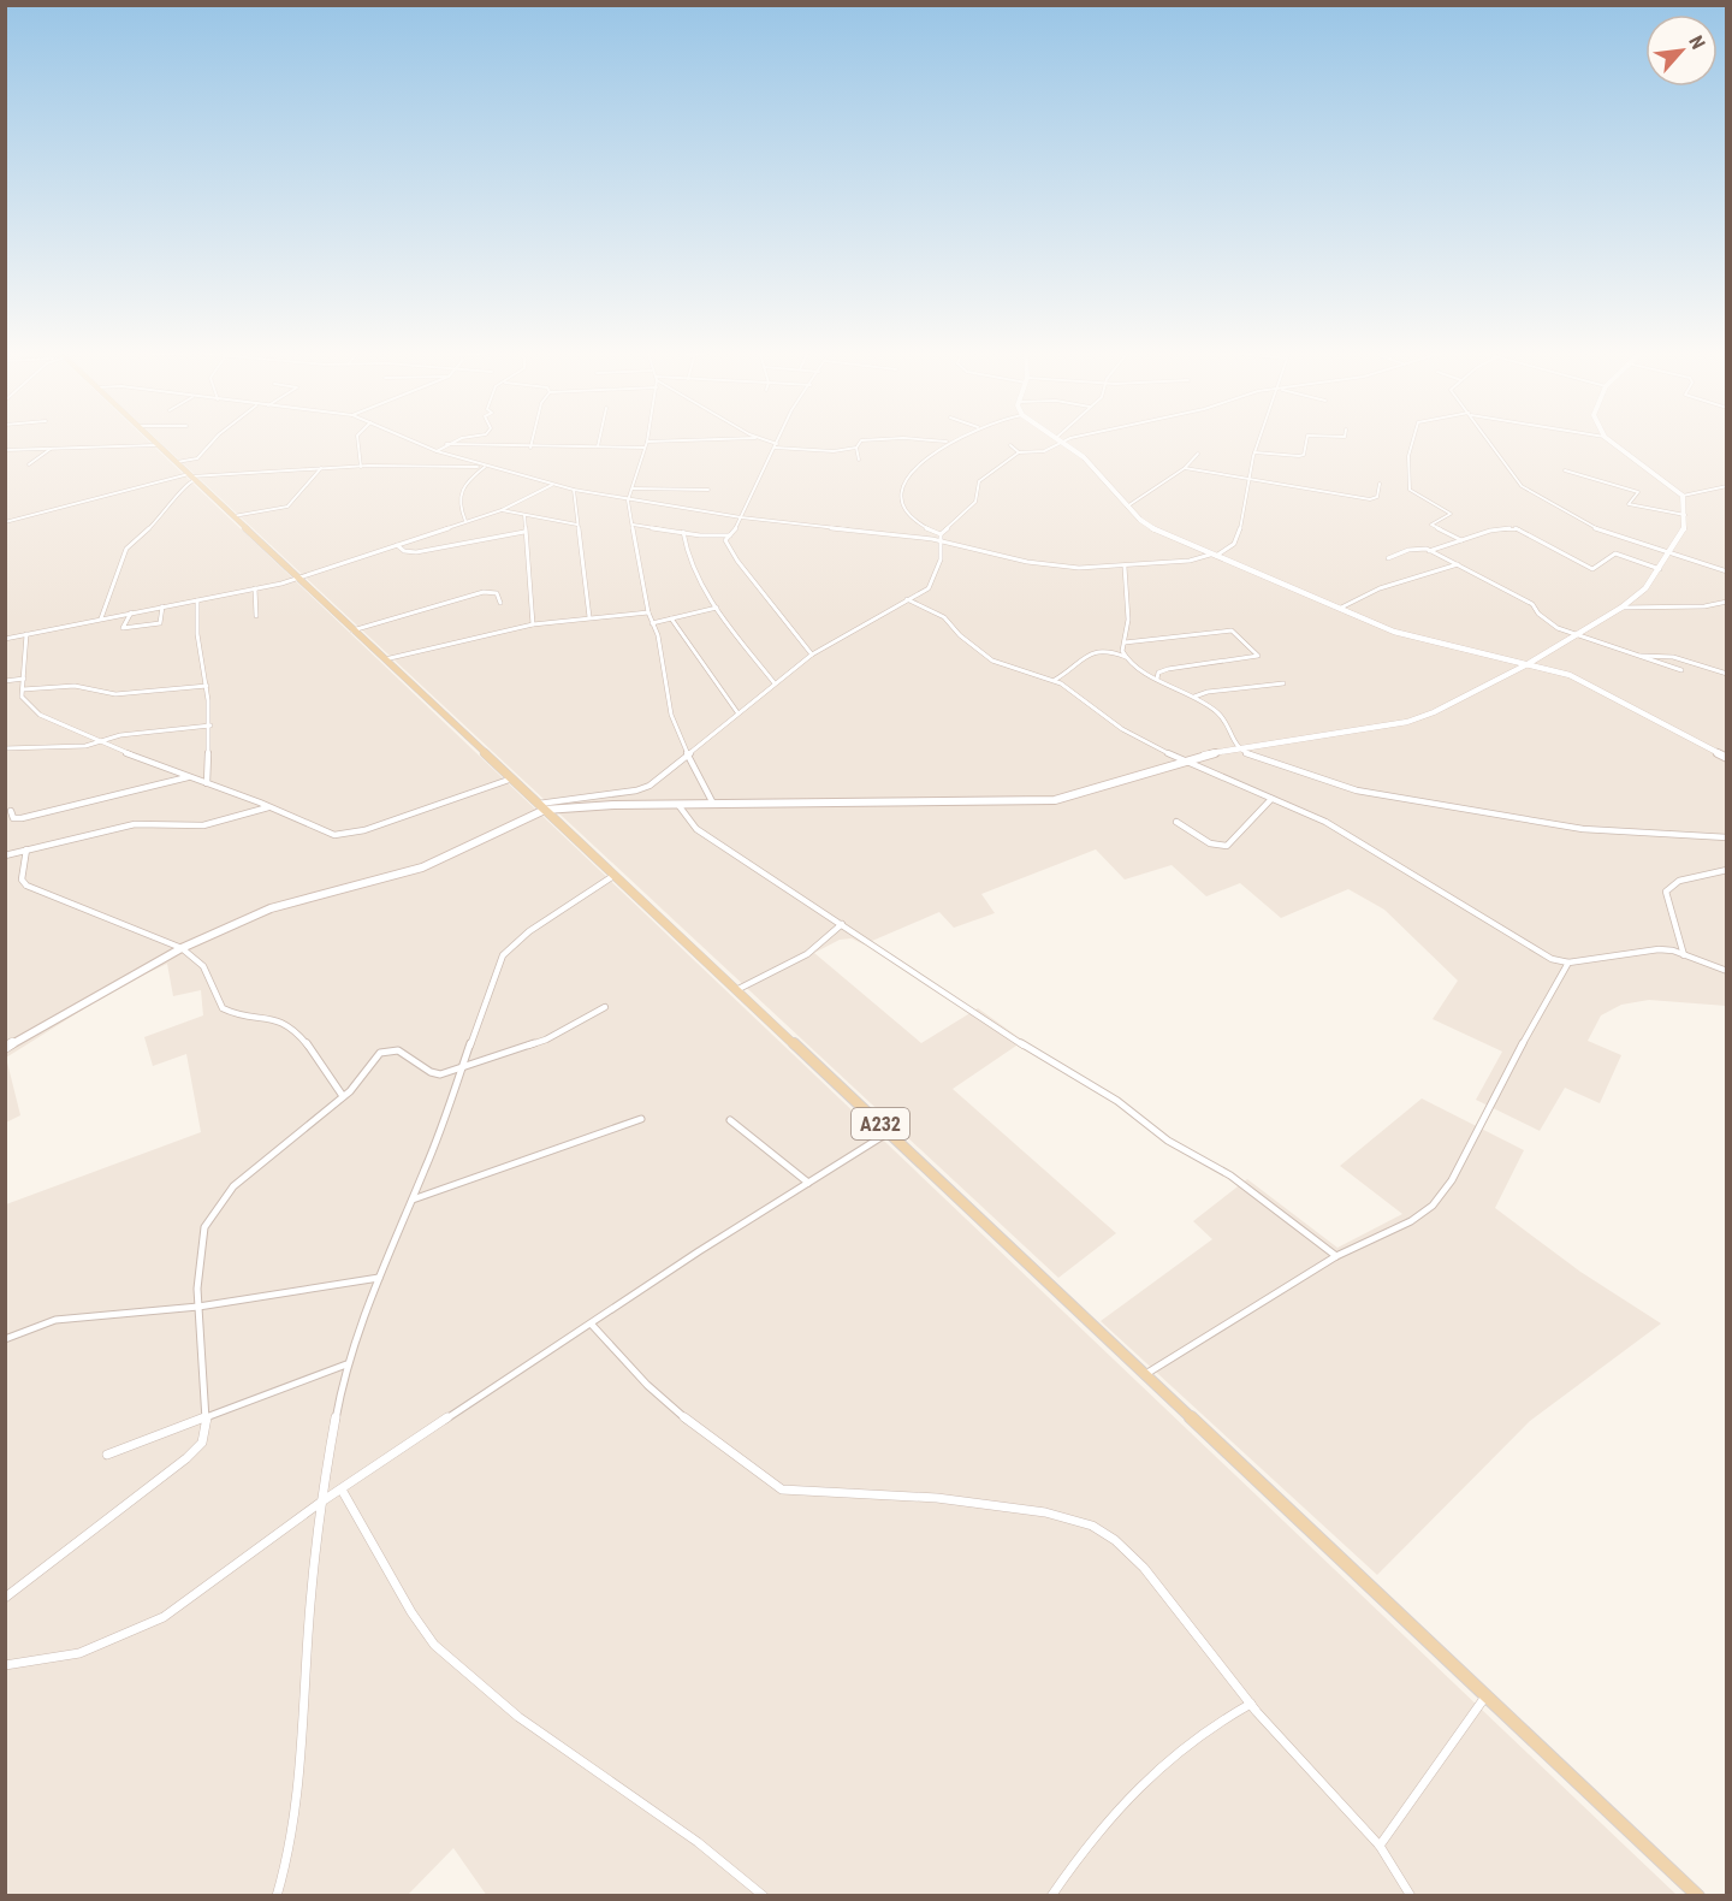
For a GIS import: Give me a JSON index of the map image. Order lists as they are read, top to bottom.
{
  "streets": {
    "main road": ["A232"]
  },
  "north": "top right"
}
